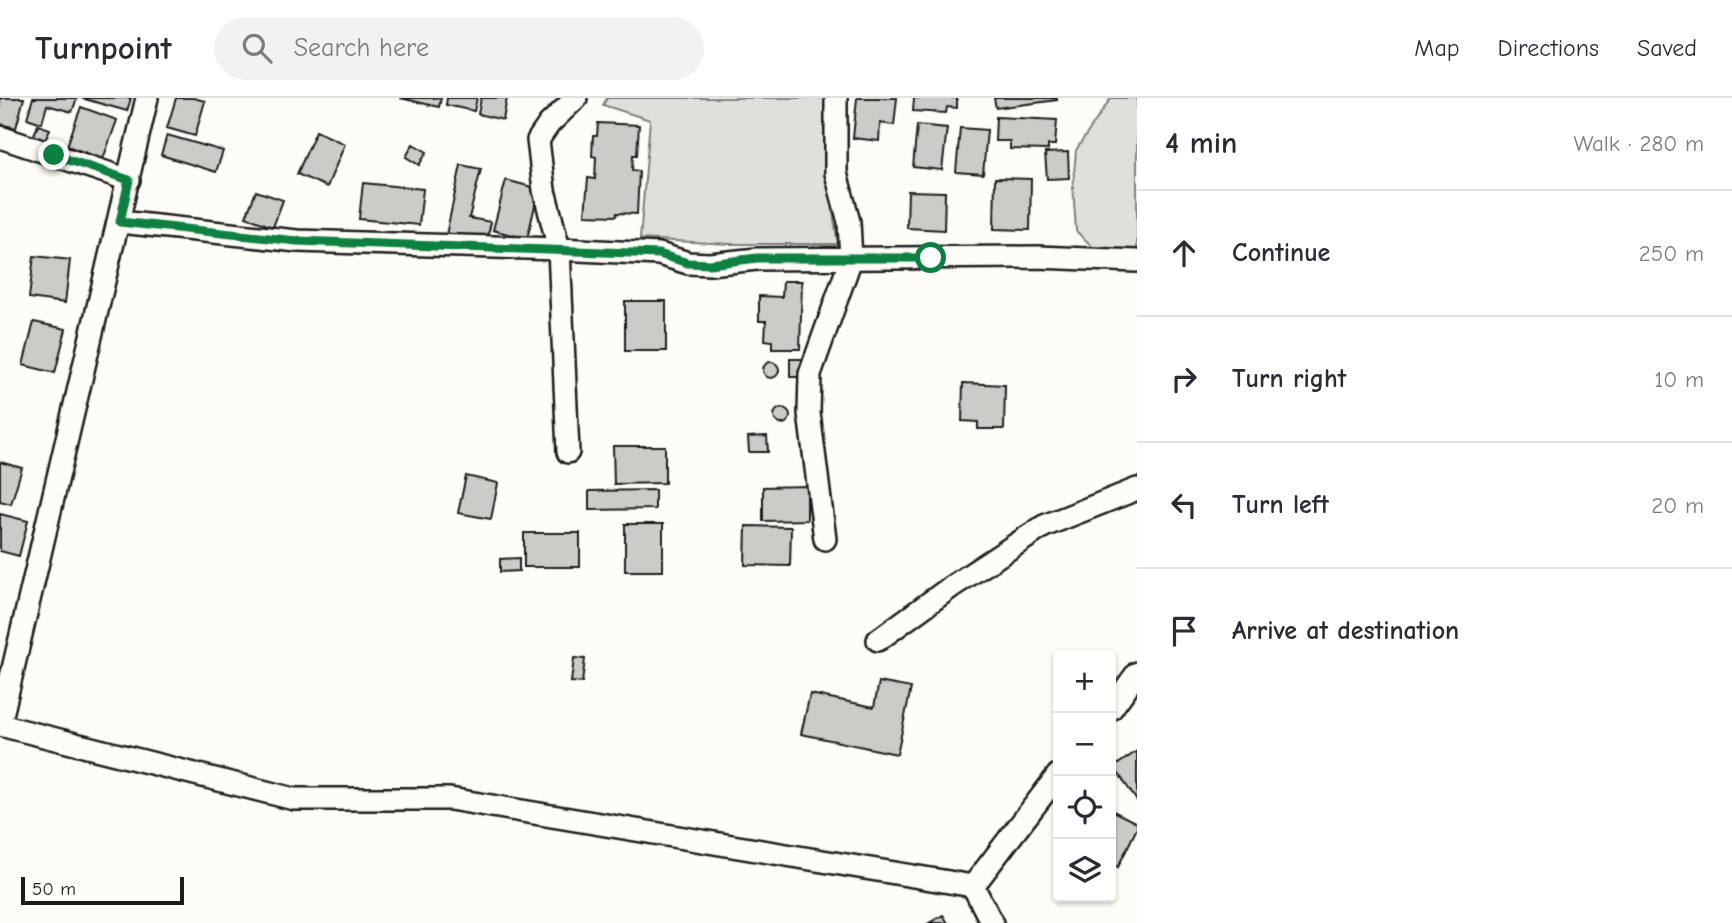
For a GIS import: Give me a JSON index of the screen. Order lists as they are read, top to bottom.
{
  "scale_bar": "50 m",
  "page": {
    "header": "Turnpoint",
    "search": "Search here",
    "nav": ["Map", "Directions", "Saved"],
    "heading": ["4 min", "Walk · 280 m"],
    "list": [
      ["Continue", "250 m"],
      ["Turn right", "10 m"],
      ["Turn left", "20 m"],
      "Arrive at destination"
    ],
    "map_buttons": ["+", "−"],
    "scale": "50 m"
  }
}
